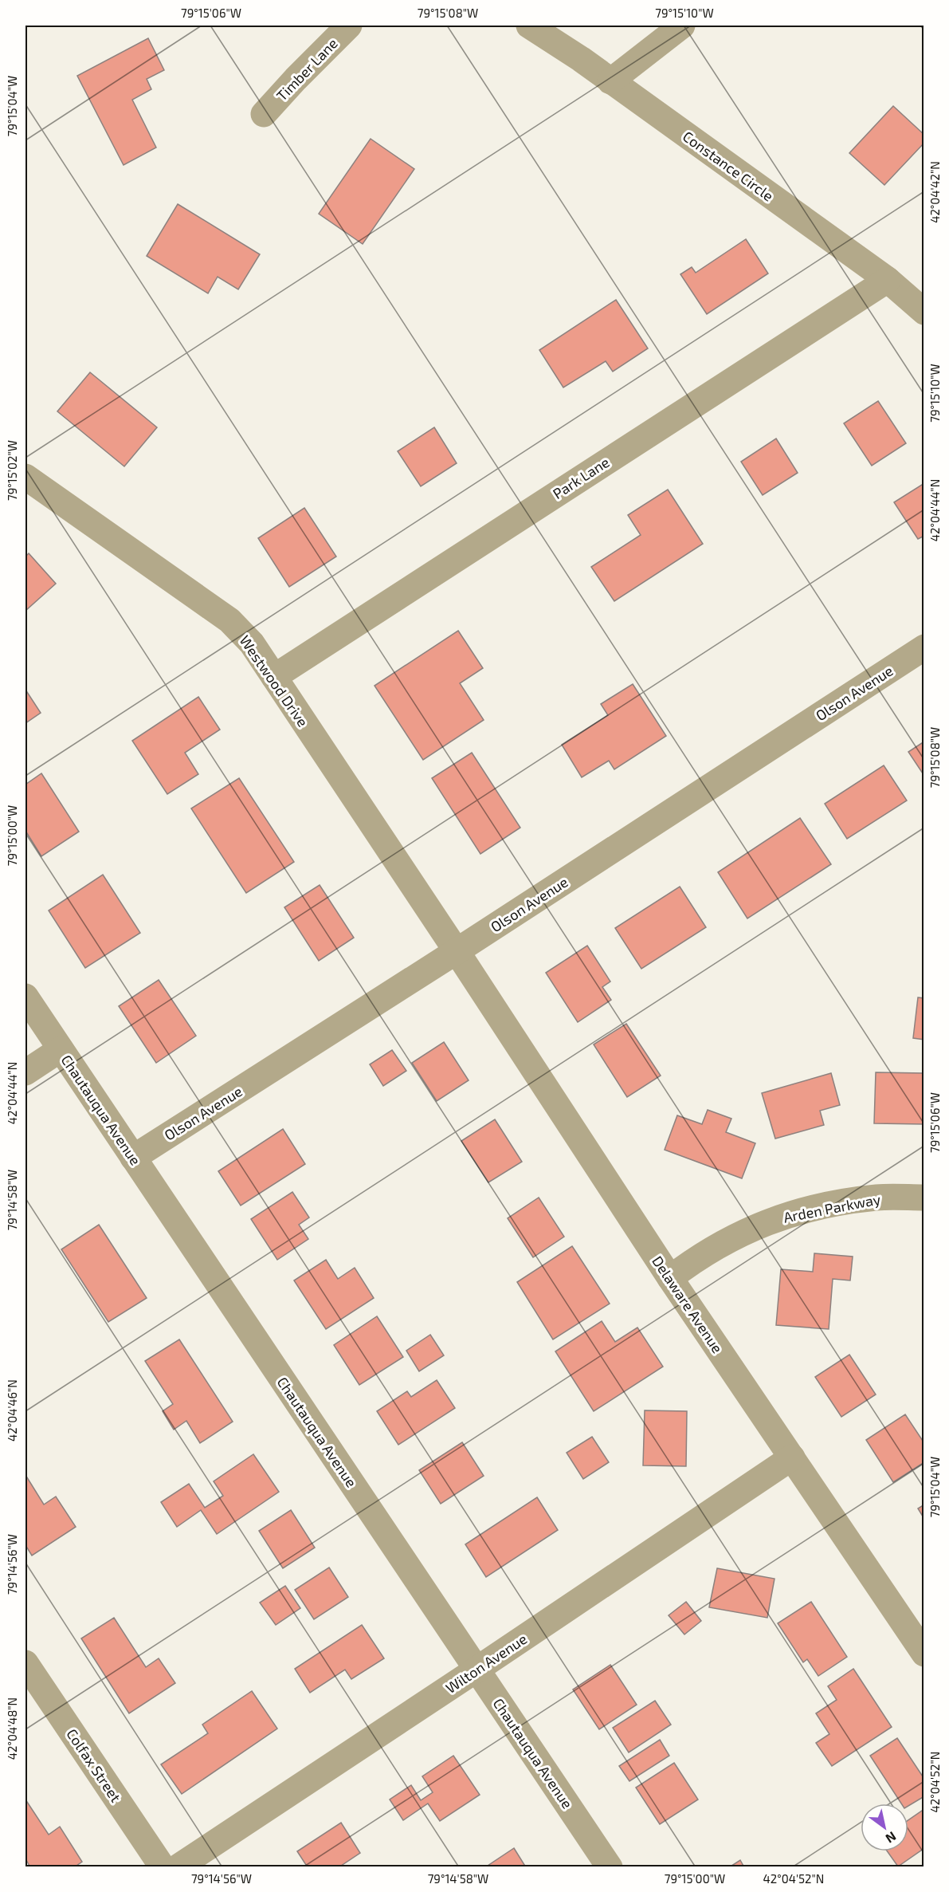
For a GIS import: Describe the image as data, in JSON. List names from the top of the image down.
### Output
{
  "streets": {
    "street": [
      "Timber Lane",
      "Constance Circle",
      "Park Lane",
      "Westwood Drive",
      "Olson Avenue",
      "Chautauqua Avenue",
      "Arden Parkway",
      "Delaware Avenue",
      "Wilton Avenue",
      "Colfax Street"
    ]
  },
  "crossings": [
    ["Constance Circle", "Park Lane"],
    ["Park Lane", "Westwood Drive"],
    ["Westwood Drive", "Olson Avenue"],
    ["Westwood Drive", "Delaware Avenue"],
    ["Olson Avenue", "Chautauqua Avenue"],
    ["Olson Avenue", "Delaware Avenue"],
    ["Chautauqua Avenue", "Wilton Avenue"],
    ["Arden Parkway", "Delaware Avenue"],
    ["Delaware Avenue", "Wilton Avenue"]
  ],
  "north": "bottom right",
  "coordinates": [
    "79°15'06\"W",
    "79°15'08\"W",
    "79°15'10\"W",
    "79°15'04\"W",
    "42°04'42\"N",
    "79°15'02\"W",
    "42°04'44\"N",
    "79°15'00\"W",
    "79°14'58\"W",
    "42°04'46\"N",
    "79°14'56\"W",
    "42°04'48\"N",
    "42°04'52\"N"
  ]
}
